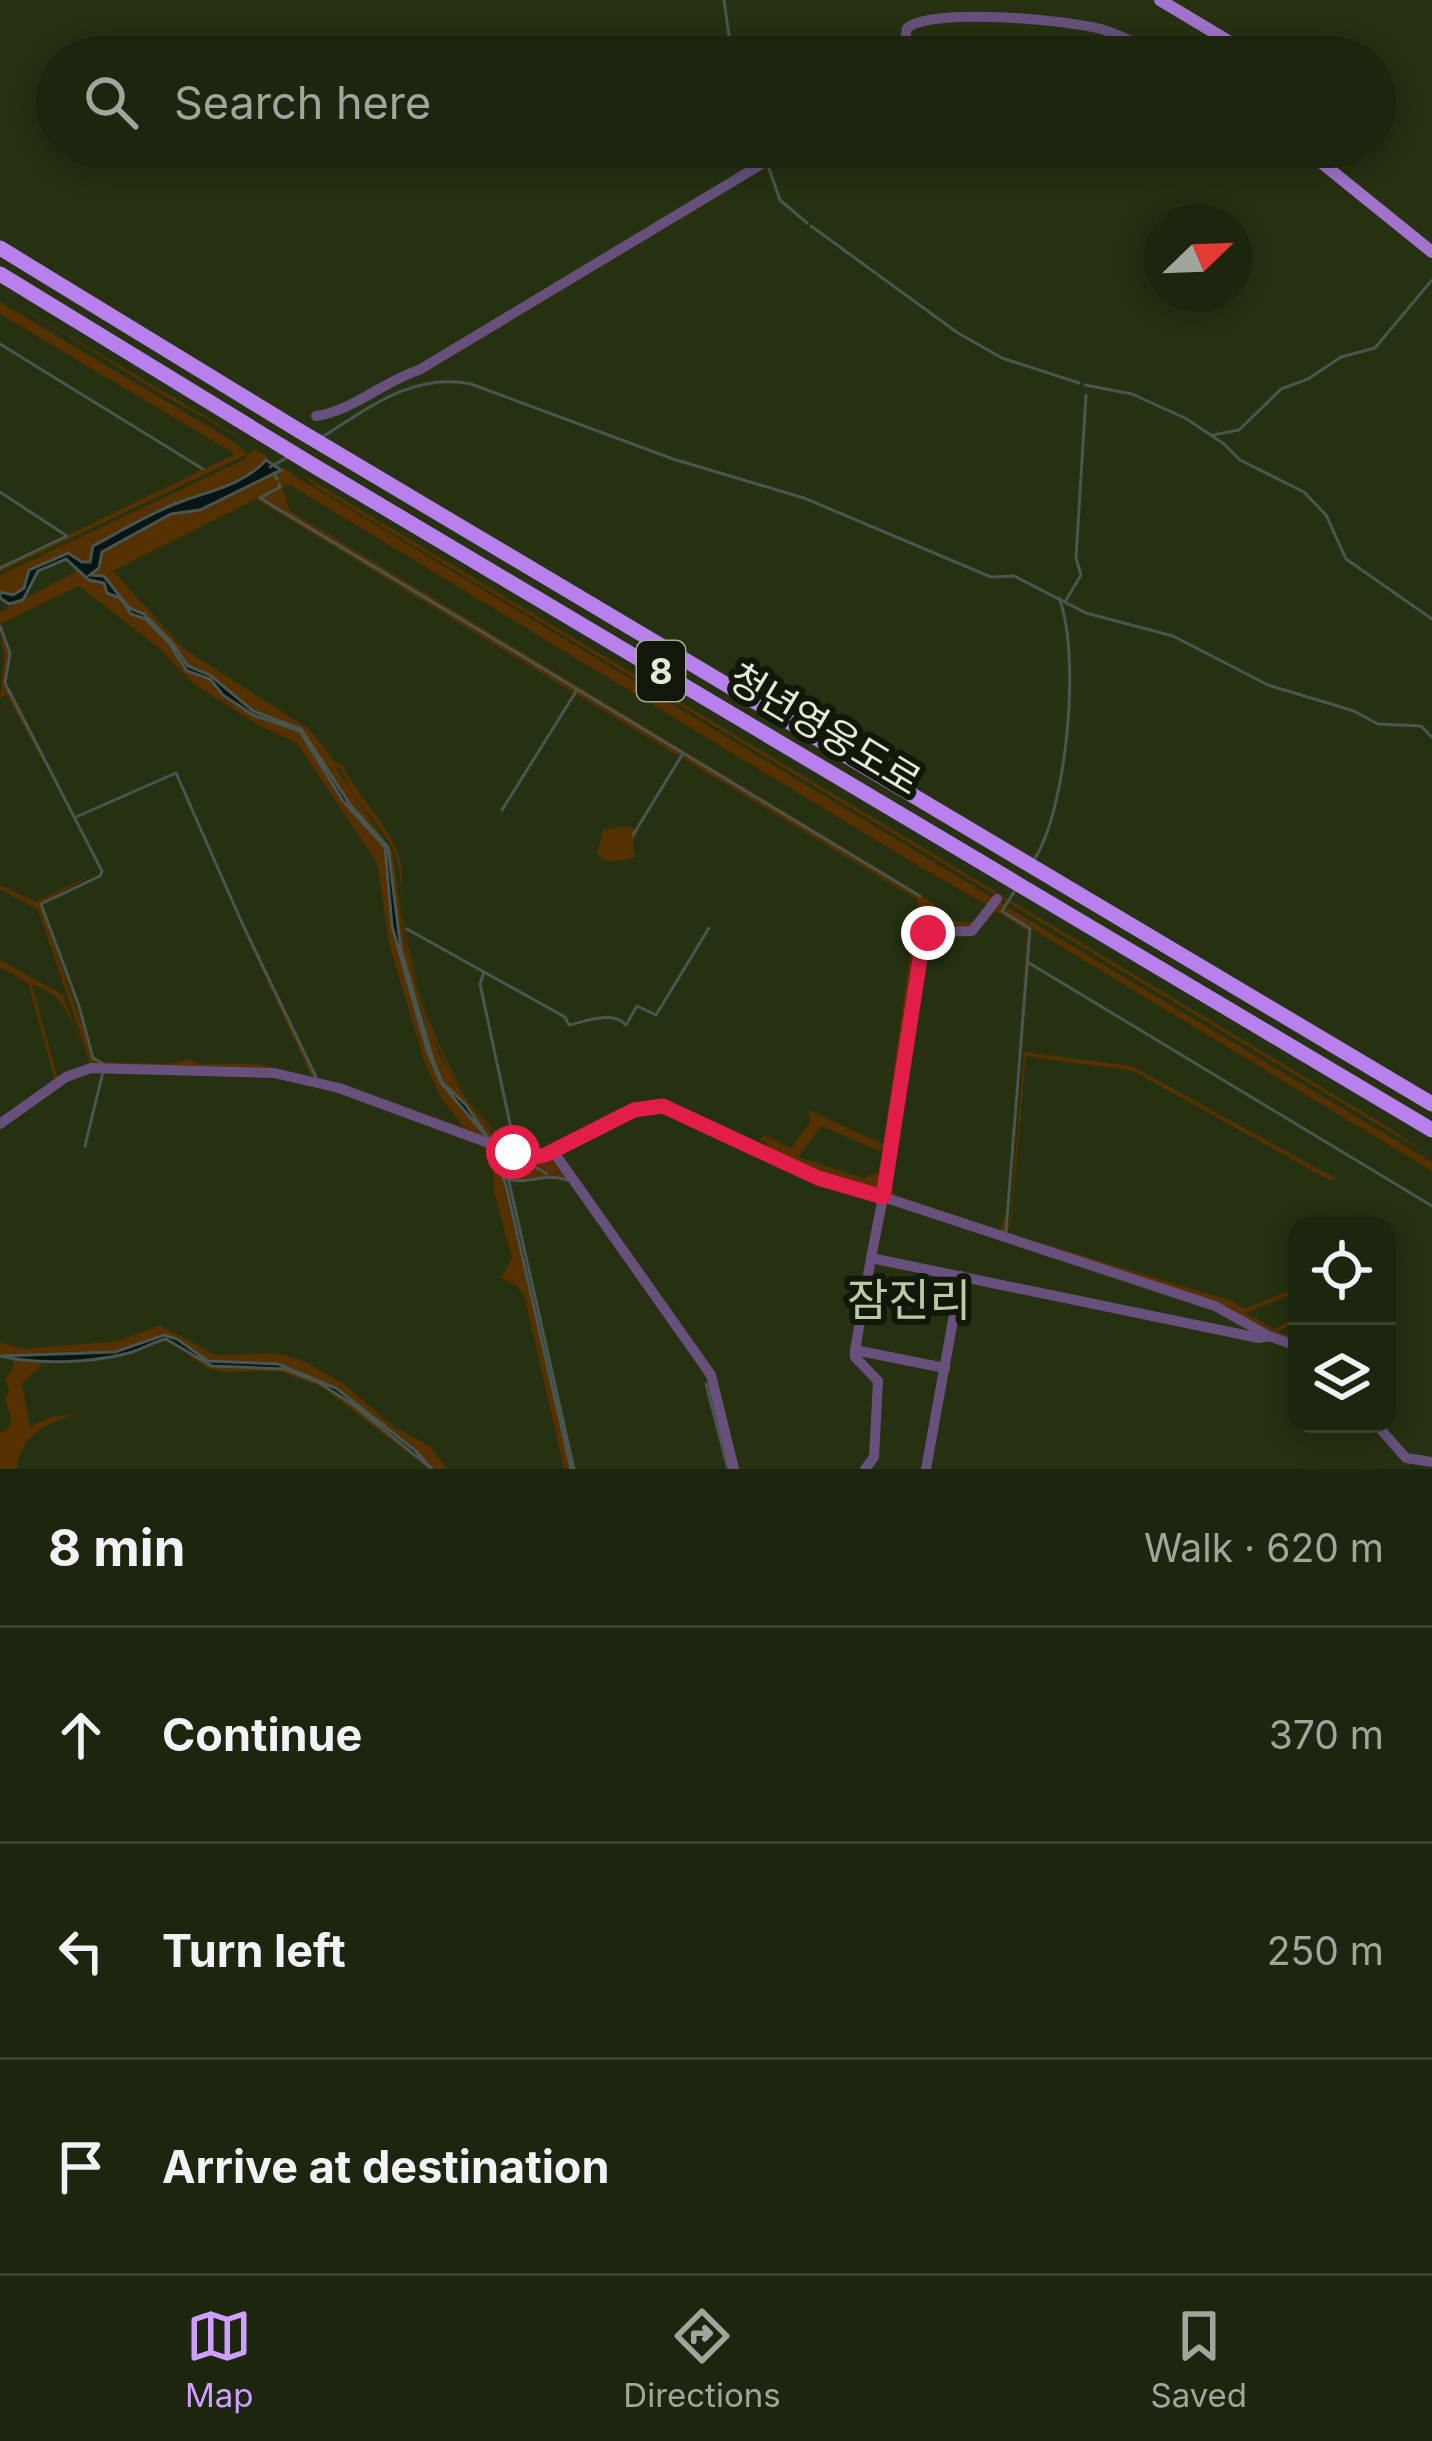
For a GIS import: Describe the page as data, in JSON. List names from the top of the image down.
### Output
{
  "streets": {
    "highway": ["8", "청년영웅도로"]
  },
  "districts": ["잠진리"],
  "north": "top right",
  "page": {
    "search": "Search here",
    "heading": ["8 min", "Walk · 620 m"],
    "list": [
      ["Continue", "370 m"],
      ["Turn left", "250 m"],
      "Arrive at destination"
    ],
    "nav": ["Map", "Directions", "Saved"]
  }
}
